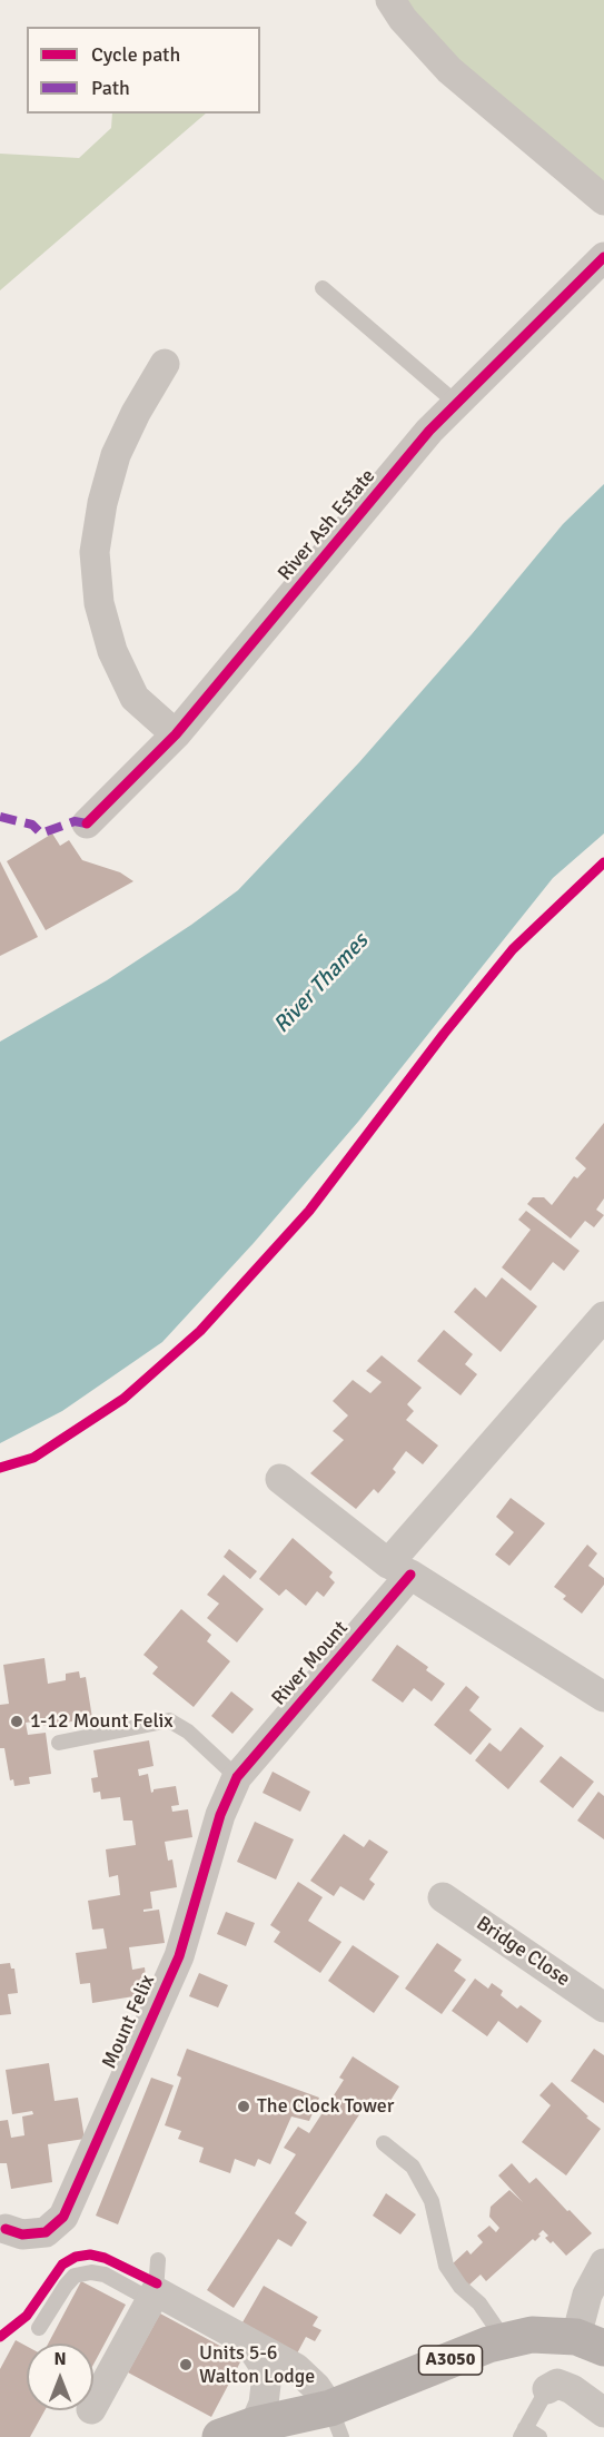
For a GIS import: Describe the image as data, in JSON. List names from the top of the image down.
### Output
{
  "streets": {
    "main road": ["A3050"],
    "street": [
      "River Ash Estate",
      "River Mount",
      "Bridge Close",
      "Mount Felix"
    ]
  },
  "crossings": [
    ["River Mount", "Mount Felix"]
  ],
  "water": ["River Thames"],
  "places": ["1-12 Mount Felix", "The Clock Tower", "Units 5-6 Walton Lodge"],
  "legend": ["Cycle path", "Path"],
  "north": "top"
}
